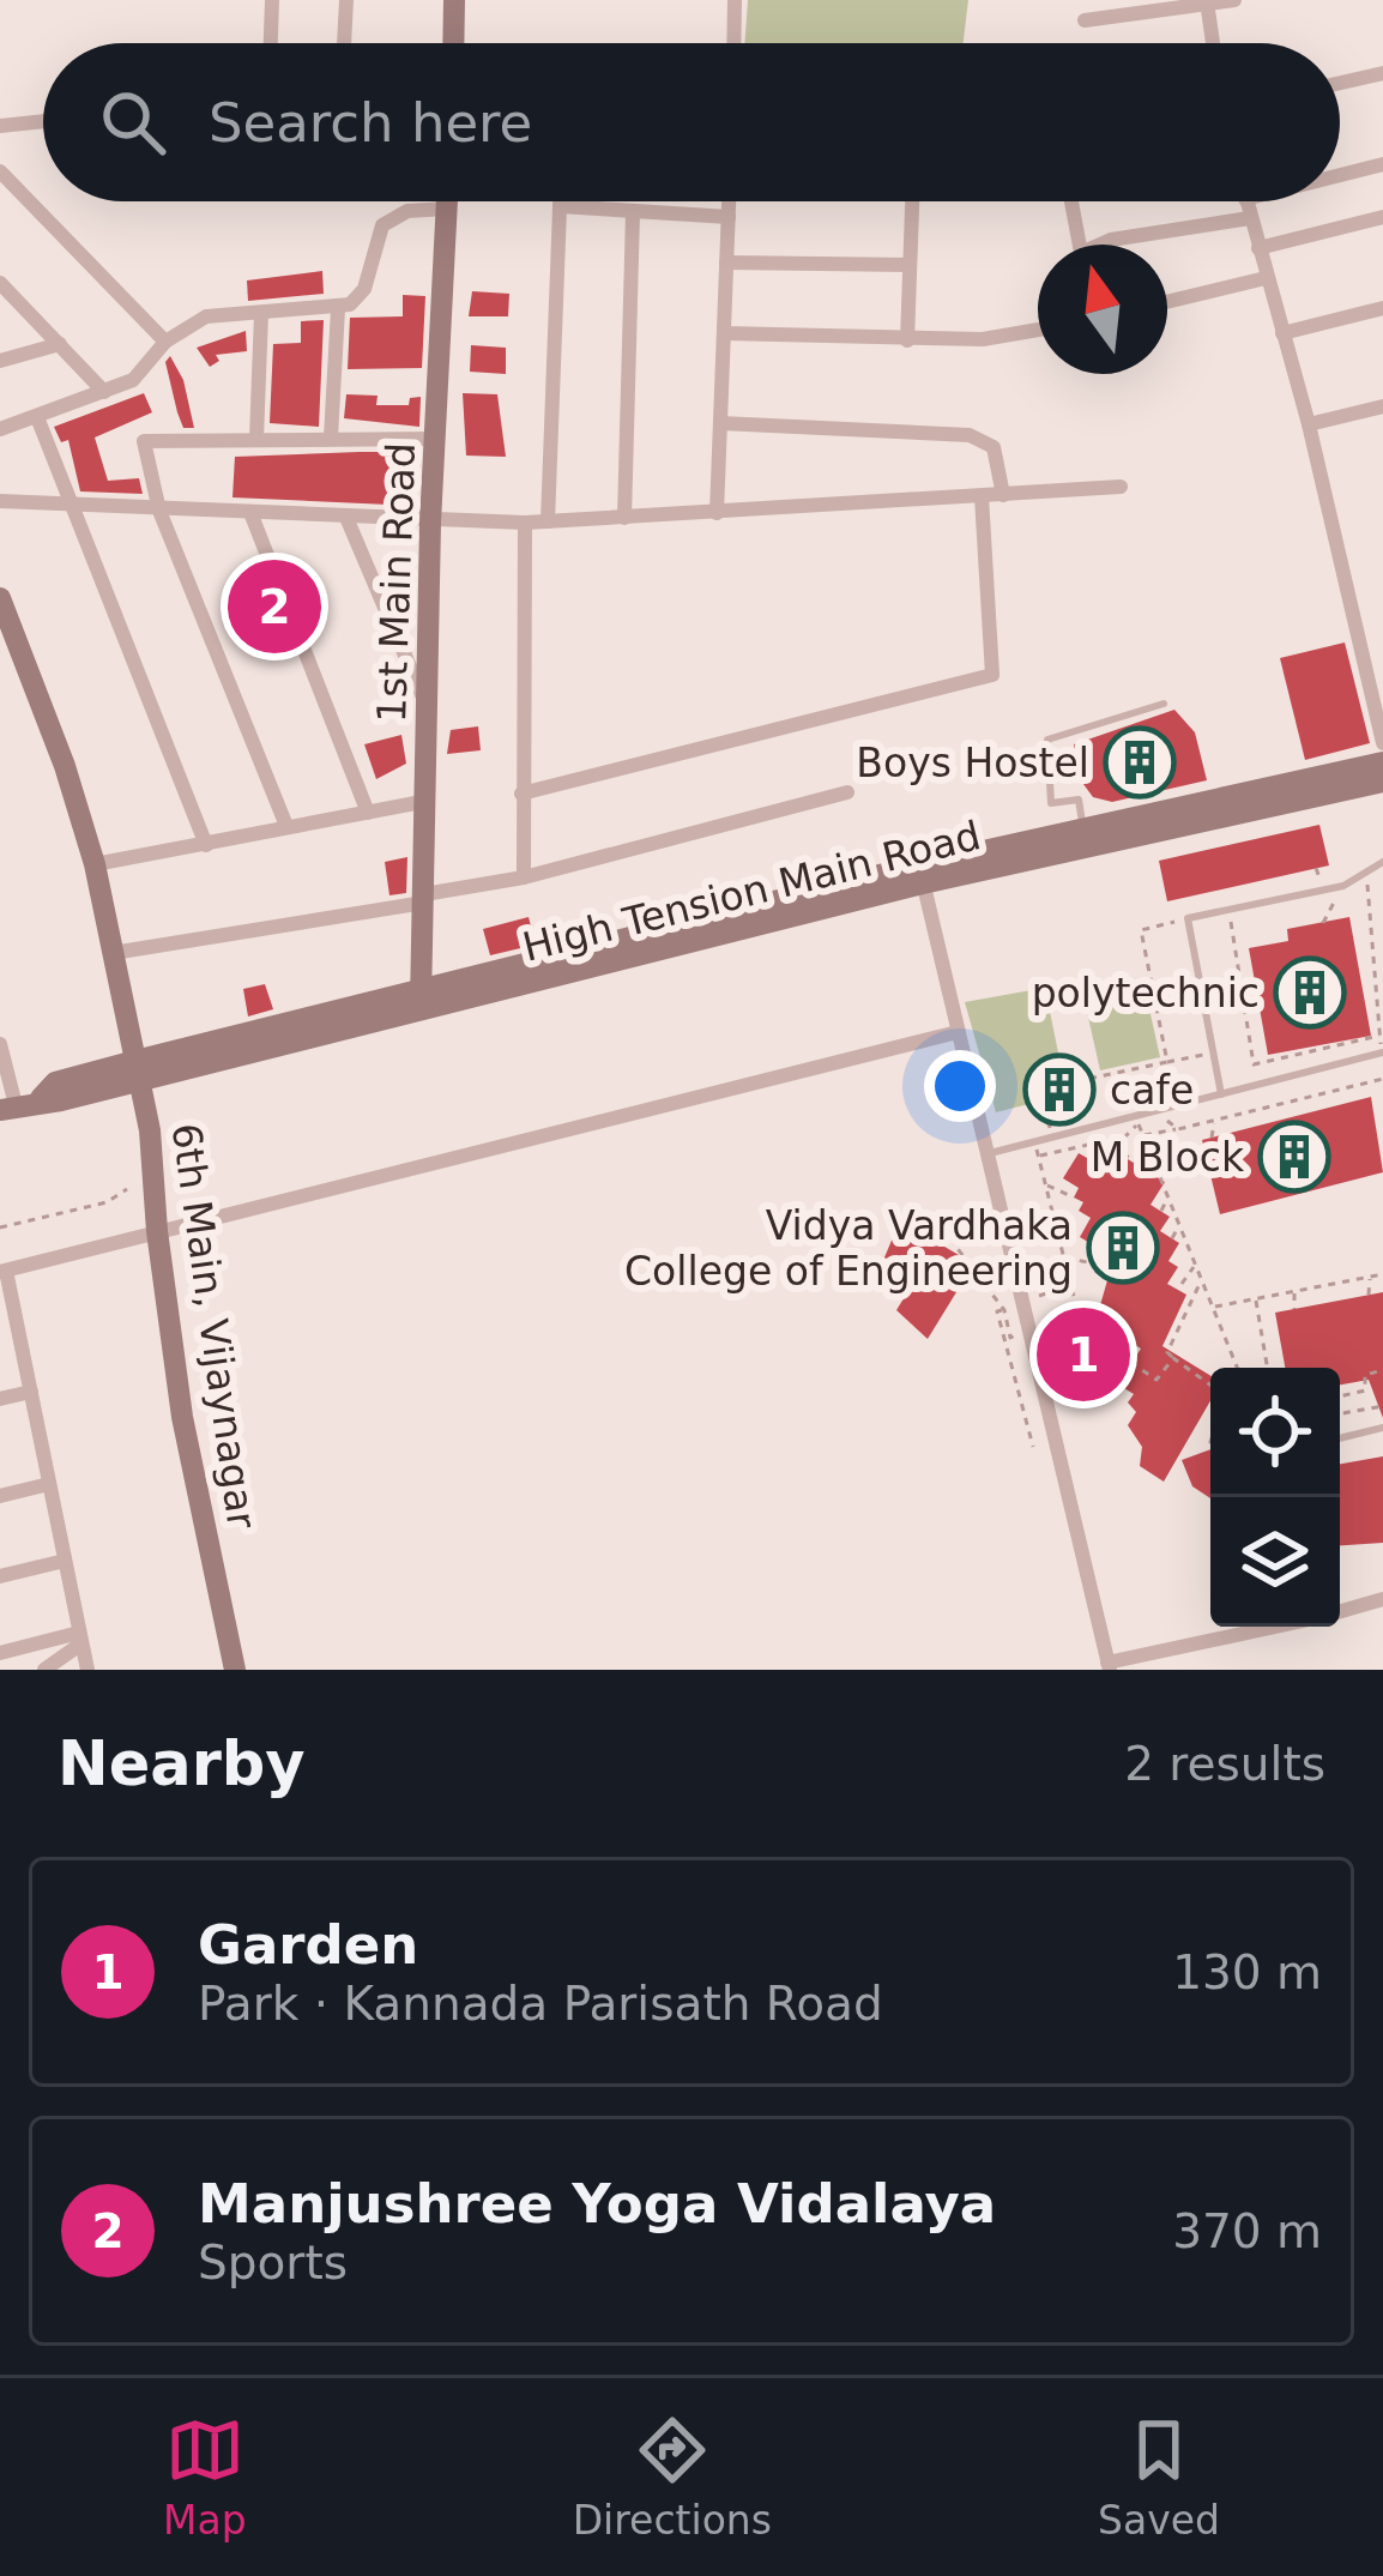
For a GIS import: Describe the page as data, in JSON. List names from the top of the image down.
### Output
{
  "streets": {
    "street": ["1st Main Road", "High Tension Main Road", "6th Main, Vijaynagar"]
  },
  "places": {
    "building": [
      "Boys Hostel",
      "polytechnic",
      "cafe",
      "M Block",
      "Vidya Vardhaka College of Engineering"
    ]
  },
  "north": "top",
  "page": {
    "search": "Search here",
    "pins": ["2", "1"],
    "heading": ["Nearby", "2 results"],
    "list": [
      {
        "mark": "1",
        "name": "Garden",
        "note": "Park · Kannada Parisath Road",
        "value": "130 m"
      },
      {
        "mark": "2",
        "name": "Manjushree Yoga Vidalaya",
        "note": "Sports",
        "value": "370 m"
      }
    ],
    "nav": ["Map", "Directions", "Saved"]
  }
}
